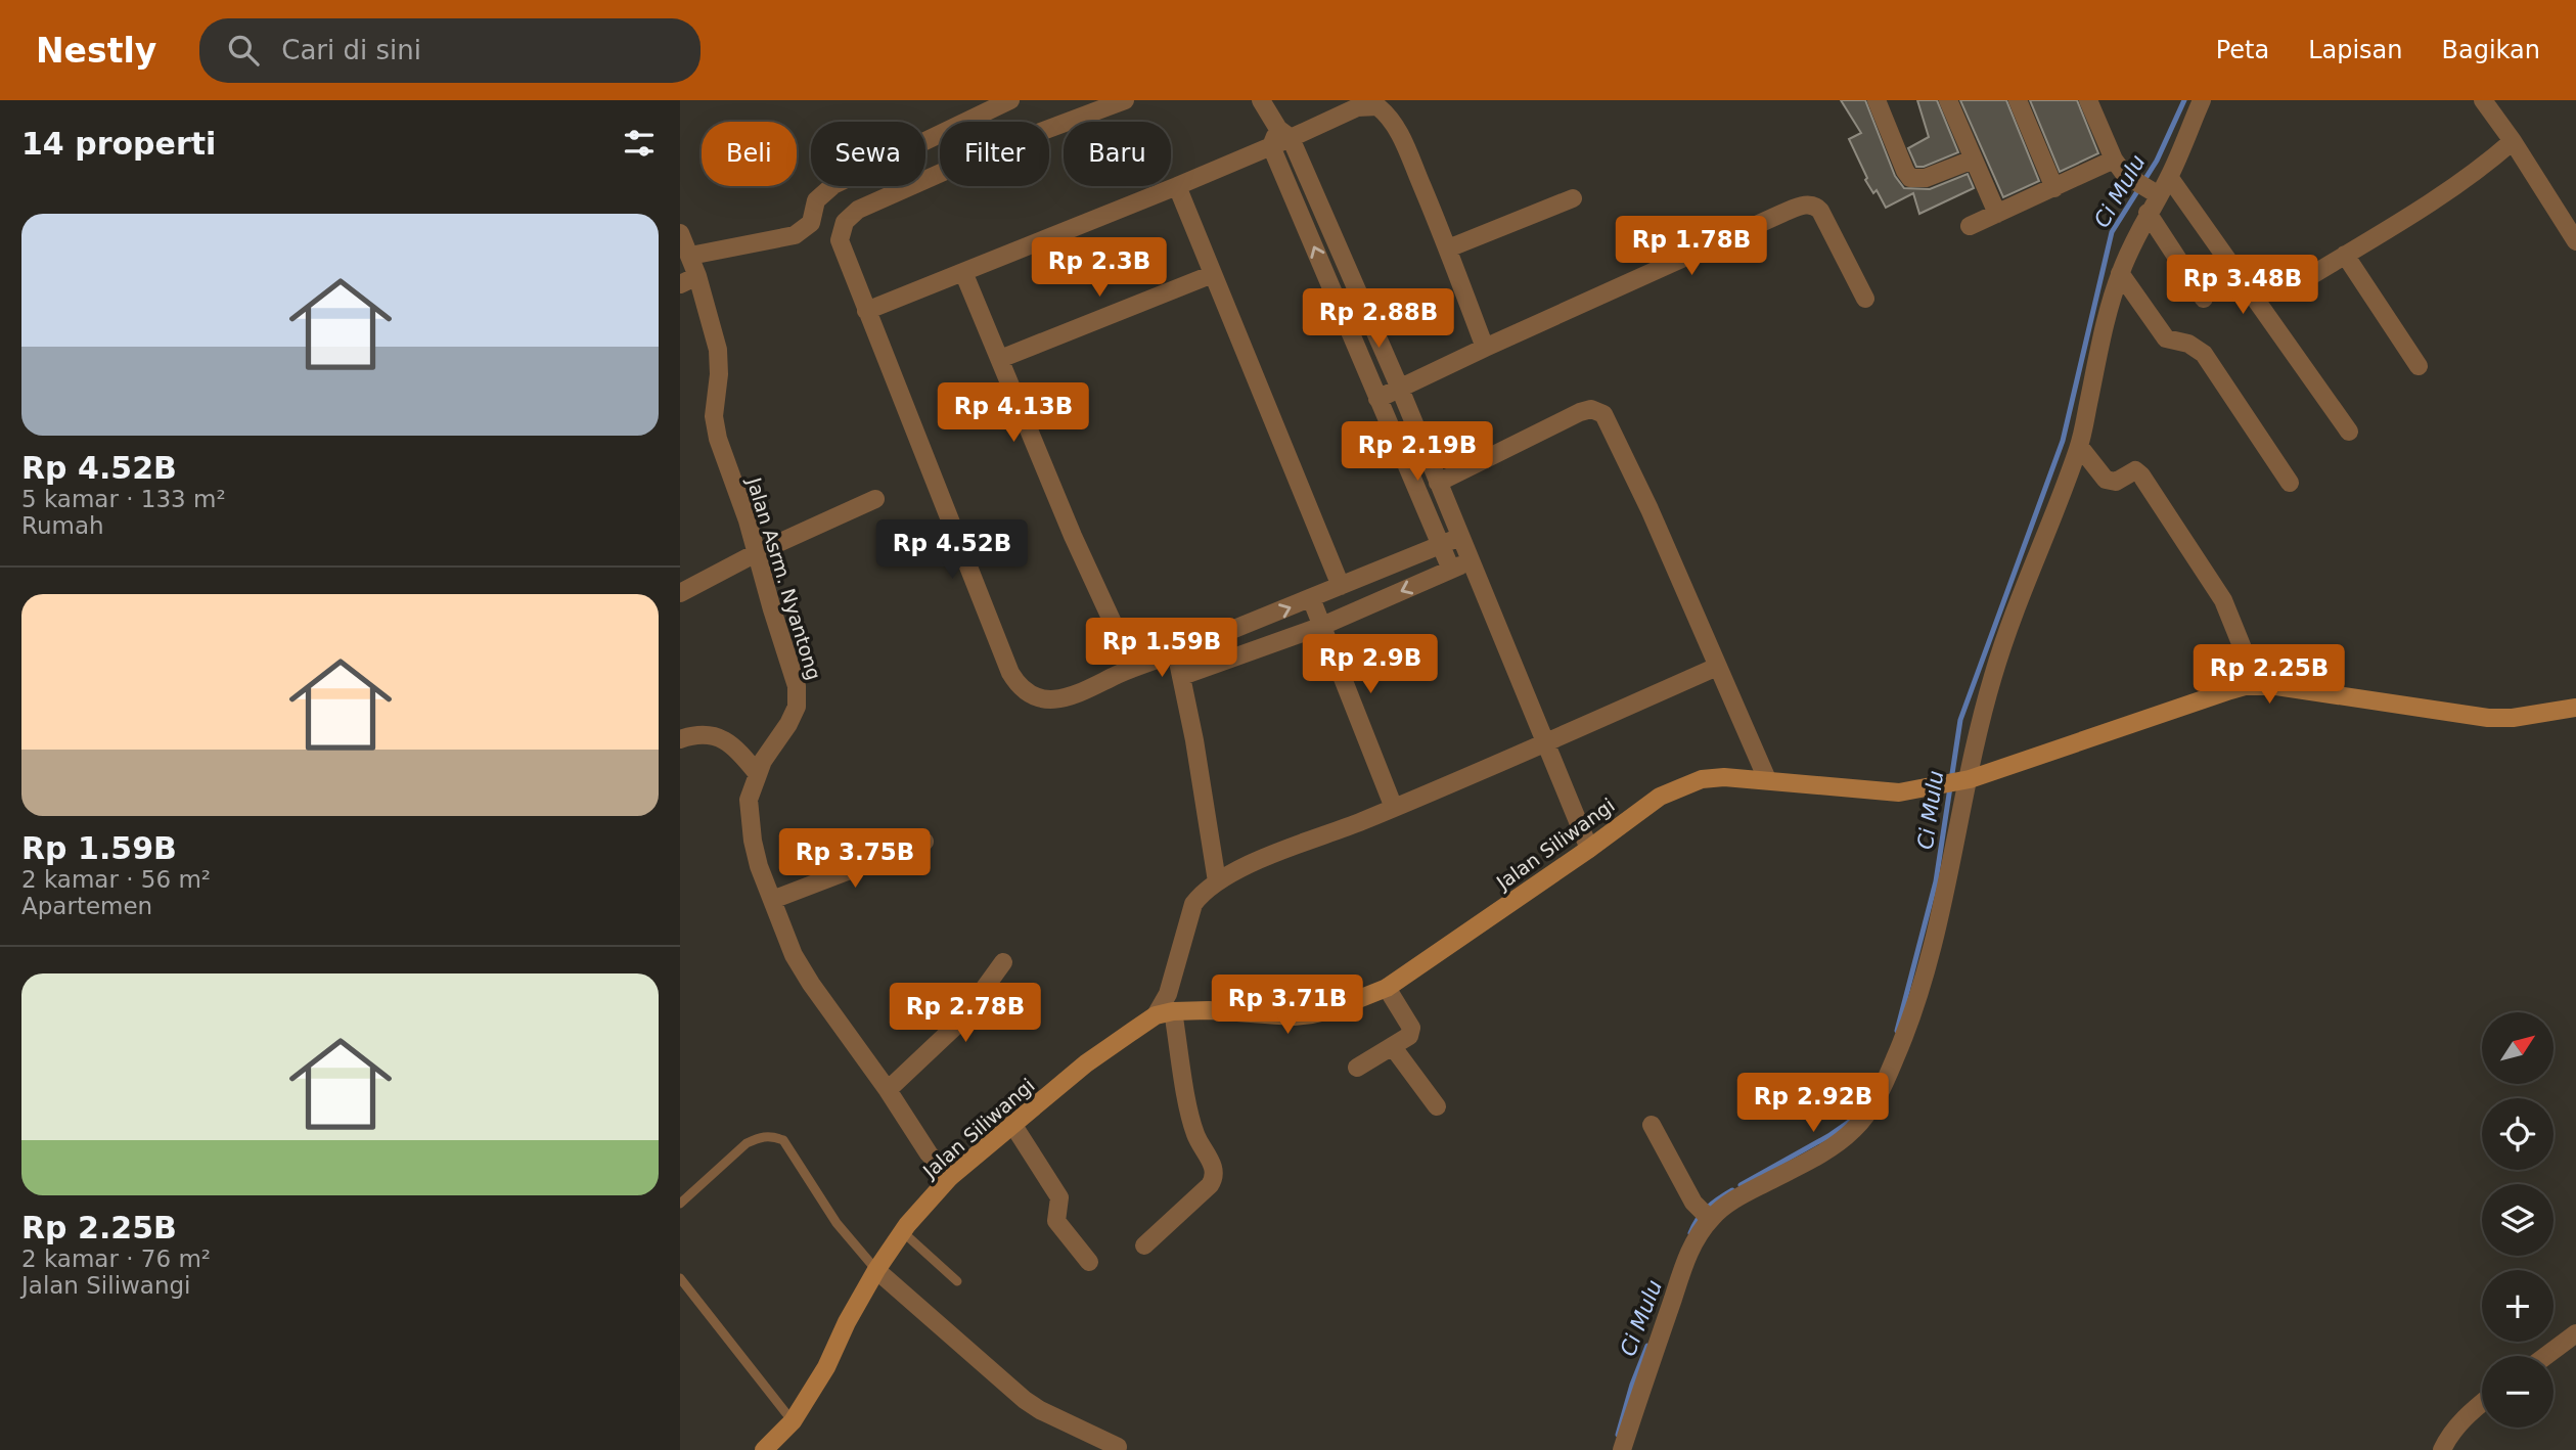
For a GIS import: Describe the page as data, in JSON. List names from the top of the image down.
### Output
{
  "streets": {
    "street": ["Jalan Asrm. Nyantong", "Jalan Siliwangi"]
  },
  "crossings": [
    ["Jalan Asrm. Nyantong", "Jalan Siliwangi"]
  ],
  "water": ["Ci Mulu"],
  "north": "top right",
  "page": {
    "header": "Nestly",
    "search": "Cari di sini",
    "nav": ["Peta", "Lapisan", "Bagikan"],
    "heading": "14 properti",
    "chip": [
      "Beli",
      "Sewa",
      "Filter",
      "Baru"
    ],
    "list": [
      {
        "name": "Rp 4.52B",
        "note": "5 kamar · 133 m² · Rumah"
      },
      {
        "name": "Rp 1.59B",
        "note": "2 kamar · 56 m² · Apartemen"
      },
      {
        "name": "Rp 2.25B",
        "note": "2 kamar · 76 m² · Jalan Siliwangi"
      }
    ],
    "price": [
      "Rp 1.78B",
      "Rp 2.3B",
      "Rp 3.48B",
      "Rp 2.88B",
      "Rp 4.13B",
      "Rp 2.19B",
      "Rp 4.52B",
      "Rp 1.59B",
      "Rp 2.9B",
      "Rp 2.25B",
      "Rp 3.75B",
      "Rp 3.71B",
      "Rp 2.78B",
      "Rp 2.92B"
    ],
    "map_buttons": ["+", "−"]
  }
}
